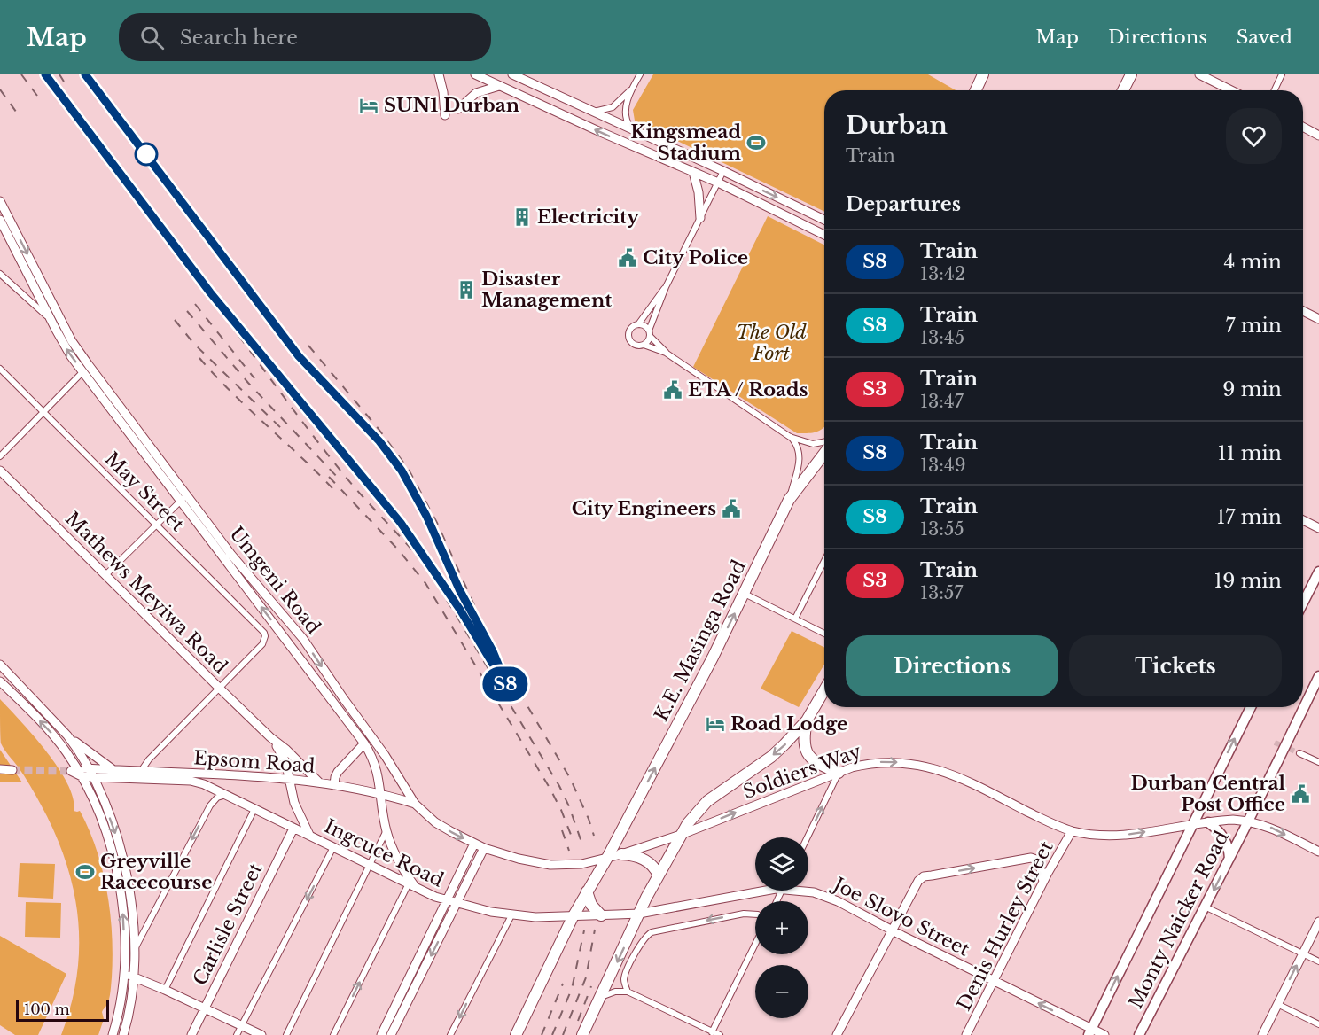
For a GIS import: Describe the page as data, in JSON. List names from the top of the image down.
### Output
{
  "streets": {
    "highway": ["K.E. Masinga Road"],
    "main road": [
      "Umgeni Road",
      "Mathews Meyiwa Road",
      "Epsom Road",
      "Soldiers Way",
      "Ingcuce Road",
      "Joe Slovo Street",
      "Monty Naicker Road",
      "Carlisle Street",
      "Denis Hurley Street"
    ],
    "street": ["May Street"]
  },
  "crossings": [
    ["May Street", "Mathews Meyiwa Road"],
    ["Umgeni Road", "K.E. Masinga Road"],
    ["Umgeni Road", "Epsom Road"],
    ["Umgeni Road", "Soldiers Way"],
    ["Umgeni Road", "Ingcuce Road"],
    ["Umgeni Road", "Joe Slovo Street"],
    ["Mathews Meyiwa Road", "Epsom Road"],
    ["Mathews Meyiwa Road", "Ingcuce Road"],
    ["K.E. Masinga Road", "Soldiers Way"],
    ["K.E. Masinga Road", "Ingcuce Road"],
    ["K.E. Masinga Road", "Joe Slovo Street"],
    ["Epsom Road", "Ingcuce Road"],
    ["Soldiers Way", "Ingcuce Road"],
    ["Soldiers Way", "Joe Slovo Street"],
    ["Soldiers Way", "Monty Naicker Road"],
    ["Soldiers Way", "Denis Hurley Street"],
    ["Ingcuce Road", "Joe Slovo Street"],
    ["Ingcuce Road", "Carlisle Street"],
    ["Joe Slovo Street", "Denis Hurley Street"]
  ],
  "one_way": ["Soldiers Way"],
  "parks": ["The Old Fort"],
  "places": {
    "hotel": ["SUN1 Durban", "Road Lodge"],
    "sports": ["Kingsmead Stadium", "Greyville Racecourse"],
    "building": ["Electricity", "Disaster Management"],
    "public building": [
      "City Police",
      "ETA / Roads",
      "City Engineers",
      "Durban Central Post Office"
    ]
  },
  "scale_bar": "100 m",
  "page": {
    "header": "Map",
    "search": "Search here",
    "nav": ["Map", "Directions", "Saved"],
    "on_map": "S8",
    "heading": [
      ["Durban", "Train"],
      "Departures"
    ],
    "list": [
      {
        "mark": "S8",
        "name": "Train",
        "note": "13:42",
        "value": "4 min"
      },
      {
        "mark": "S8",
        "name": "Train",
        "note": "13:45",
        "value": "7 min"
      },
      {
        "mark": "S3",
        "name": "Train",
        "note": "13:47",
        "value": "9 min"
      },
      {
        "mark": "S8",
        "name": "Train",
        "note": "13:49",
        "value": "11 min"
      },
      {
        "mark": "S8",
        "name": "Train",
        "note": "13:55",
        "value": "17 min"
      },
      {
        "mark": "S3",
        "name": "Train",
        "note": "13:57",
        "value": "19 min"
      }
    ],
    "buttons": ["Directions", "Tickets"],
    "map_buttons": ["+", "−"],
    "scale": "100 m"
  }
}
